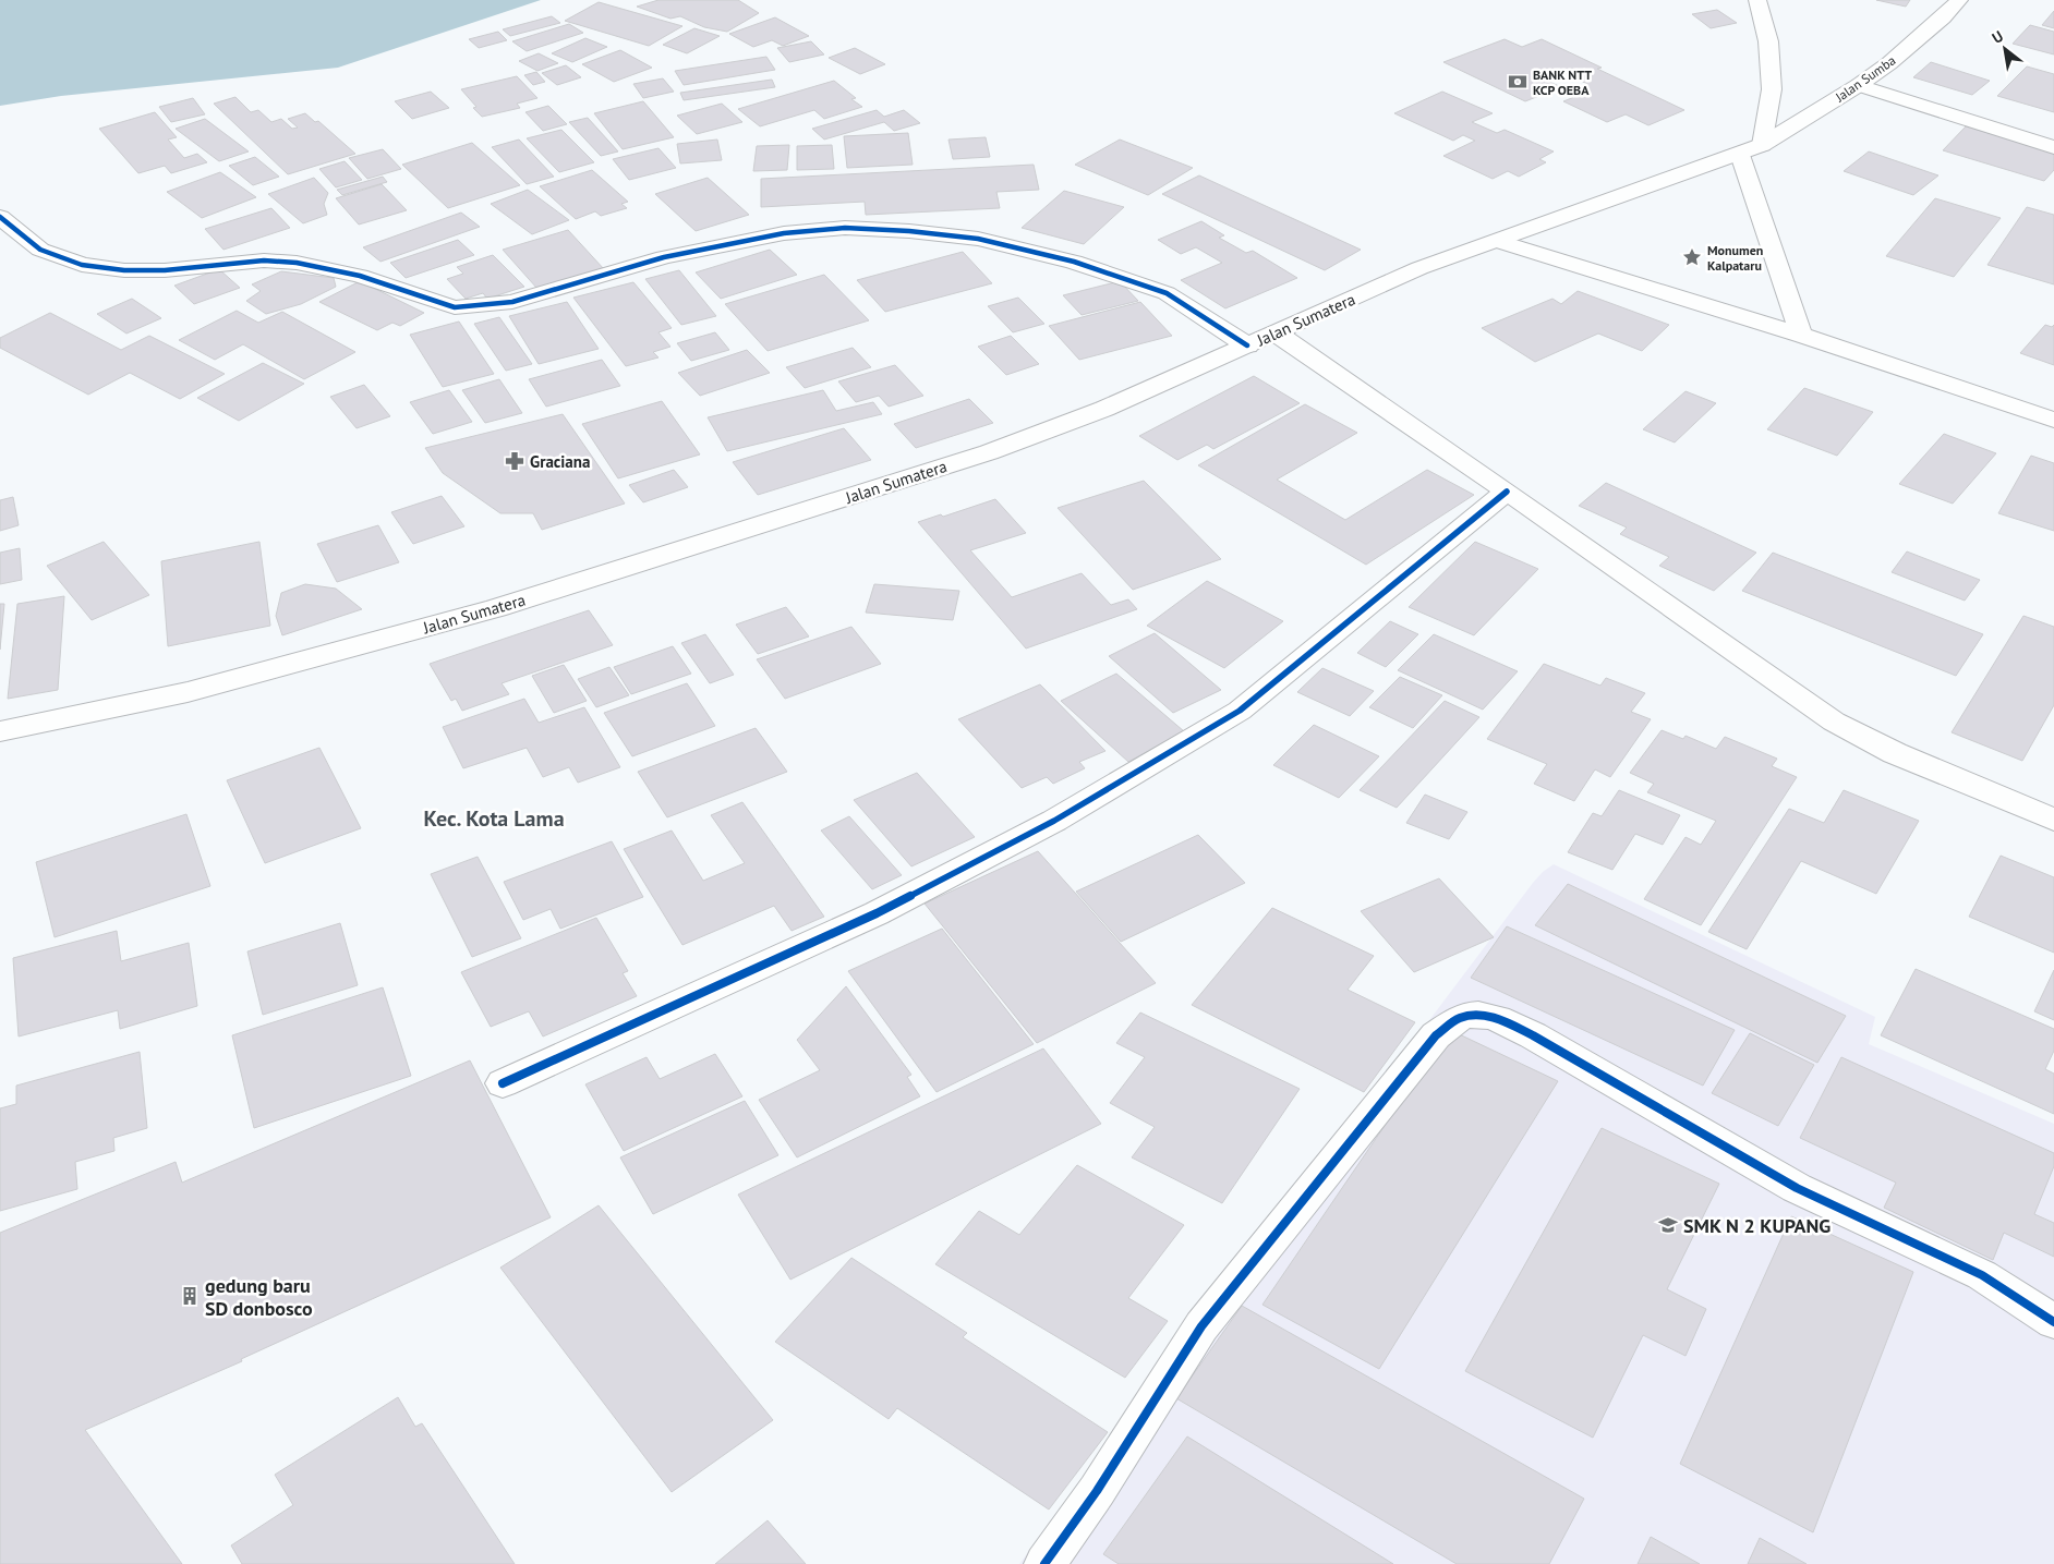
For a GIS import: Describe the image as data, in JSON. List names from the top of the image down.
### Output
{
  "streets": {
    "street": ["Jalan Sumba", "Jalan Sumatera"]
  },
  "crossings": [
    ["Jalan Sumba", "Jalan Sumatera"]
  ],
  "districts": ["Kec. Kota Lama"],
  "places": {
    "bank": ["BANK NTT KCP OEBA"],
    "place": ["Monumen Kalpataru"],
    "pharmacy": ["Graciana"],
    "school or university": ["SMK N 2 KUPANG"],
    "building": ["gedung baru SD donbosco"]
  },
  "north": "top left"
}
